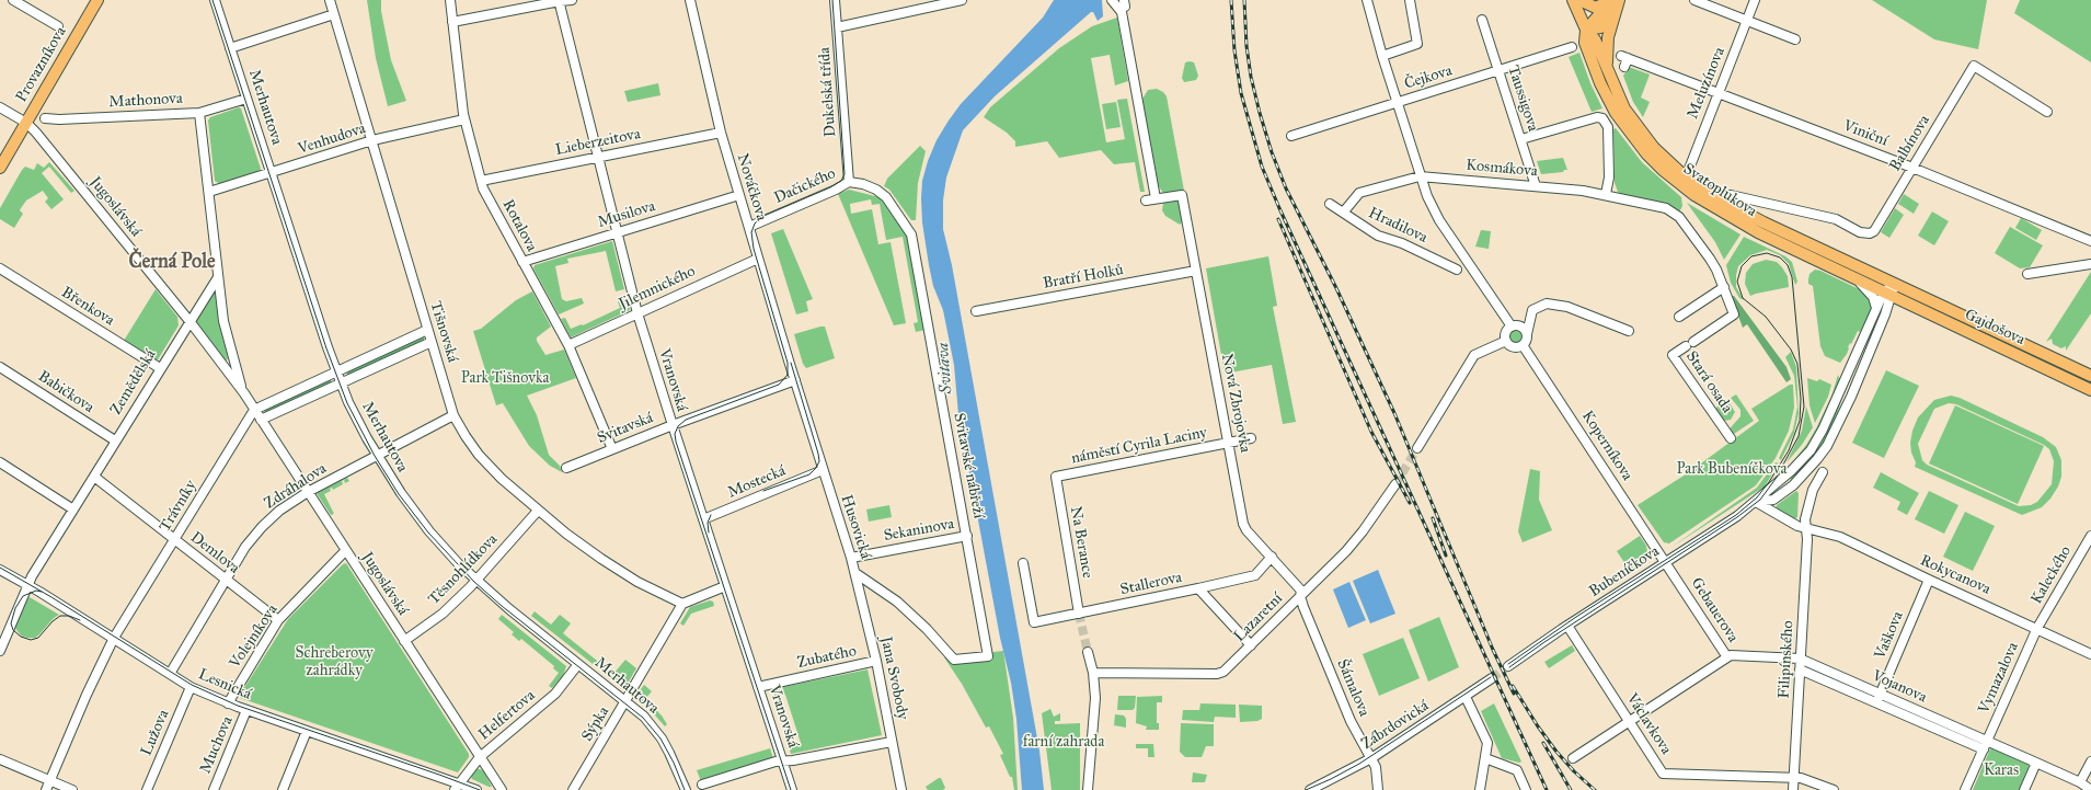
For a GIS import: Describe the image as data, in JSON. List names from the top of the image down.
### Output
{
  "streets": {
    "main road": ["Provazníkova", "Svatoplukova", "Gajdošova"],
    "street": [
      "Čejkova",
      "Meluzínova",
      "Dukelská třída",
      "Taussigova",
      "Mathonova",
      "Merhautova",
      "Viniční",
      "Venhudova",
      "Lieberzeitova",
      "Balbínova",
      "Kosmákova",
      "Dačického",
      "Nováčkova",
      "Jugoslávská",
      "Musilova",
      "Rotalova",
      "Hradilova",
      "Bratří Holků",
      "Jilemnického",
      "Břenkova",
      "Tišnovská",
      "Vranovská",
      "Zemědělská",
      "Stará osada",
      "Babičkova",
      "Nová Zbrojovka",
      "Svitavská",
      "náměstí Cyrila Laciny",
      "Koperníkova",
      "Svitavské nábřeží",
      "Mostecká",
      "Zdráhalova",
      "Trávníky",
      "Husovická",
      "Sekaninova",
      "Na Berance",
      "Demlova",
      "Těsnohlídkova",
      "Bubeníčkova",
      "Rokycanova",
      "Kaleckého",
      "Stallerova",
      "Gebauerova",
      "Lazaretní",
      "Vaškova",
      "Volejníkova",
      "Zubatého",
      "Filipínského",
      "Jana Svobody",
      "Vymazalova",
      "Lesnická",
      "Vojanova",
      "Šámalova",
      "Helfertova",
      "Sýpka",
      "Václavkova",
      "Zábrdovická",
      "Lužova",
      "Muchova"
    ]
  },
  "crossings": [
    ["Provazníkova", "Jugoslávská"],
    ["Čejkova", "Taussigova"],
    ["Meluzínova", "Viniční"],
    ["Meluzínova", "Svatoplukova"],
    ["Dukelská třída", "Dačického"],
    ["Dukelská třída", "Svitavské nábřeží"],
    ["Taussigova", "Kosmákova"],
    ["Mathonova", "Merhautova"],
    ["Merhautova", "Venhudova"],
    ["Merhautova", "Zdráhalova"],
    ["Merhautova", "Těsnohlídkova"],
    ["Merhautova", "Helfertova"],
    ["Merhautova", "Sýpka"],
    ["Viniční", "Balbínova"],
    ["Venhudova", "Rotalova"],
    ["Venhudova", "Tišnovská"],
    ["Lieberzeitova", "Nováčkova"],
    ["Lieberzeitova", "Rotalova"],
    ["Lieberzeitova", "Vranovská"],
    ["Balbínova", "Svatoplukova"],
    ["Kosmákova", "Hradilova"],
    ["Kosmákova", "Stará osada"],
    ["Dačického", "Nováčkova"],
    ["Dačického", "Svitavské nábřeží"],
    ["Nováčkova", "Musilova"],
    ["Nováčkova", "Jilemnického"],
    ["Nováčkova", "Svitavská"],
    ["Nováčkova", "Husovická"],
    ["Svatoplukova", "Gajdošova"],
    ["Svatoplukova", "Bubeníčkova"],
    ["Jugoslávská", "Zemědělská"],
    ["Jugoslávská", "Zdráhalova"],
    ["Jugoslávská", "Trávníky"],
    ["Jugoslávská", "Těsnohlídkova"],
    ["Jugoslávská", "Volejníkova"],
    ["Jugoslávská", "Helfertova"],
    ["Musilova", "Rotalova"],
    ["Musilova", "Vranovská"],
    ["Rotalova", "Jilemnického"],
    ["Rotalova", "Svitavská"],
    ["Bratří Holků", "Nová Zbrojovka"],
    ["Jilemnického", "Vranovská"],
    ["Břenkova", "Zemědělská"],
    ["Gajdošova", "Bubeníčkova"],
    ["Tišnovská", "Zdráhalova"],
    ["Tišnovská", "Těsnohlídkova"],
    ["Tišnovská", "Sýpka"],
    ["Vranovská", "Svitavská"],
    ["Vranovská", "Mostecká"],
    ["Vranovská", "Zubatého"],
    ["Zemědělská", "Babičkova"],
    ["Zemědělská", "Demlova"],
    ["Zemědělská", "Lesnická"],
    ["Nová Zbrojovka", "náměstí Cyrila Laciny"],
    ["Nová Zbrojovka", "Lazaretní"],
    ["Nová Zbrojovka", "Šámalova"],
    ["Svitavská", "Husovická"],
    ["náměstí Cyrila Laciny", "Na Berance"],
    ["Koperníkova", "Bubeníčkova"],
    ["Koperníkova", "Gebauerova"],
    ["Svitavské nábřeží", "Husovická"],
    ["Svitavské nábřeží", "Sekaninova"],
    ["Mostecká", "Husovická"],
    ["Zdráhalova", "Demlova"],
    ["Zdráhalova", "Lesnická"],
    ["Trávníky", "Demlova"],
    ["Trávníky", "Lesnická"],
    ["Husovická", "Sekaninova"],
    ["Husovická", "Jana Svobody"],
    ["Na Berance", "Stallerova"],
    ["Demlova", "Volejníkova"],
    ["Bubeníčkova", "Gebauerova"],
    ["Bubeníčkova", "Václavkova"],
    ["Rokycanova", "Kaleckého"],
    ["Rokycanova", "Vaškova"],
    ["Rokycanova", "Filipínského"],
    ["Rokycanova", "Vymazalova"],
    ["Kaleckého", "Vymazalova"],
    ["Stallerova", "Lazaretní"],
    ["Gebauerova", "Filipínského"],
    ["Gebauerova", "Vojanova"],
    ["Lazaretní", "Šámalova"],
    ["Vaškova", "Vojanova"],
    ["Volejníkova", "Lesnická"],
    ["Zubatého", "Jana Svobody"],
    ["Filipínského", "Vojanova"],
    ["Filipínského", "Václavkova"],
    ["Vymazalova", "Vojanova"],
    ["Lesnická", "Helfertova"],
    ["Lesnická", "Lužova"],
    ["Lesnická", "Muchova"],
    ["Šámalova", "Zábrdovická"]
  ],
  "districts": ["Černá Pole"],
  "water": ["Svitava"],
  "parks": [
    "Park Tišnovka",
    "Park Bubeníčkova",
    "Schreberovy zahrádky",
    "farní zahrada",
    "Karas"
  ]
}
